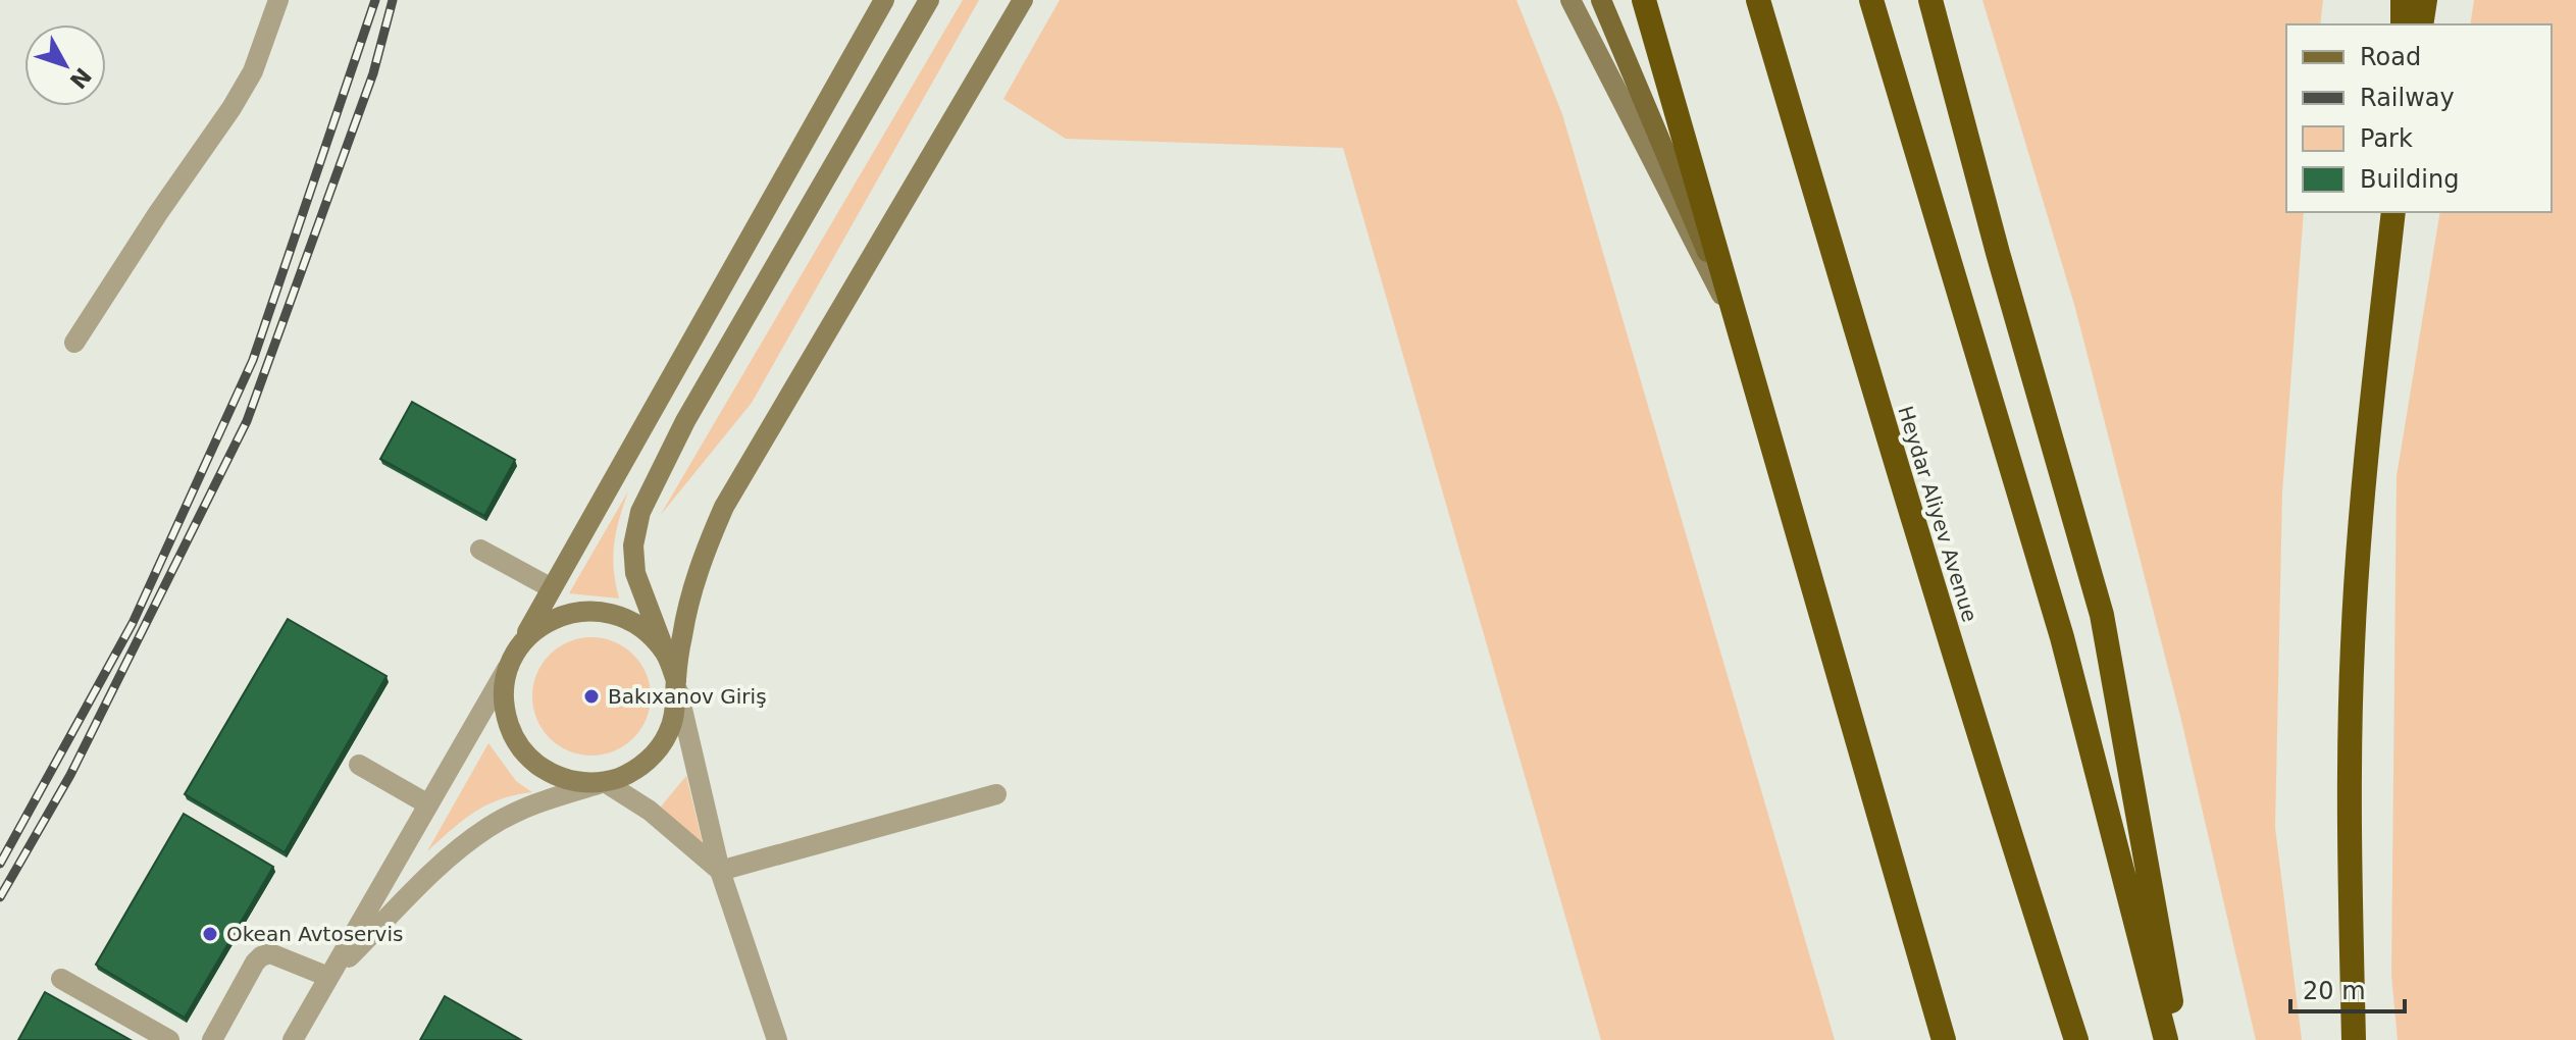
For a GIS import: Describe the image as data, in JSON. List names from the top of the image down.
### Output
{
  "streets": {
    "highway": ["Heydar Aliyev Avenue"]
  },
  "places": ["Bakıxanov Giriş", "Okean Avtoservis"],
  "legend": [
    "Road",
    "Railway",
    "Park",
    "Building"
  ],
  "scale_bar": "20 m",
  "north": "bottom right"
}
